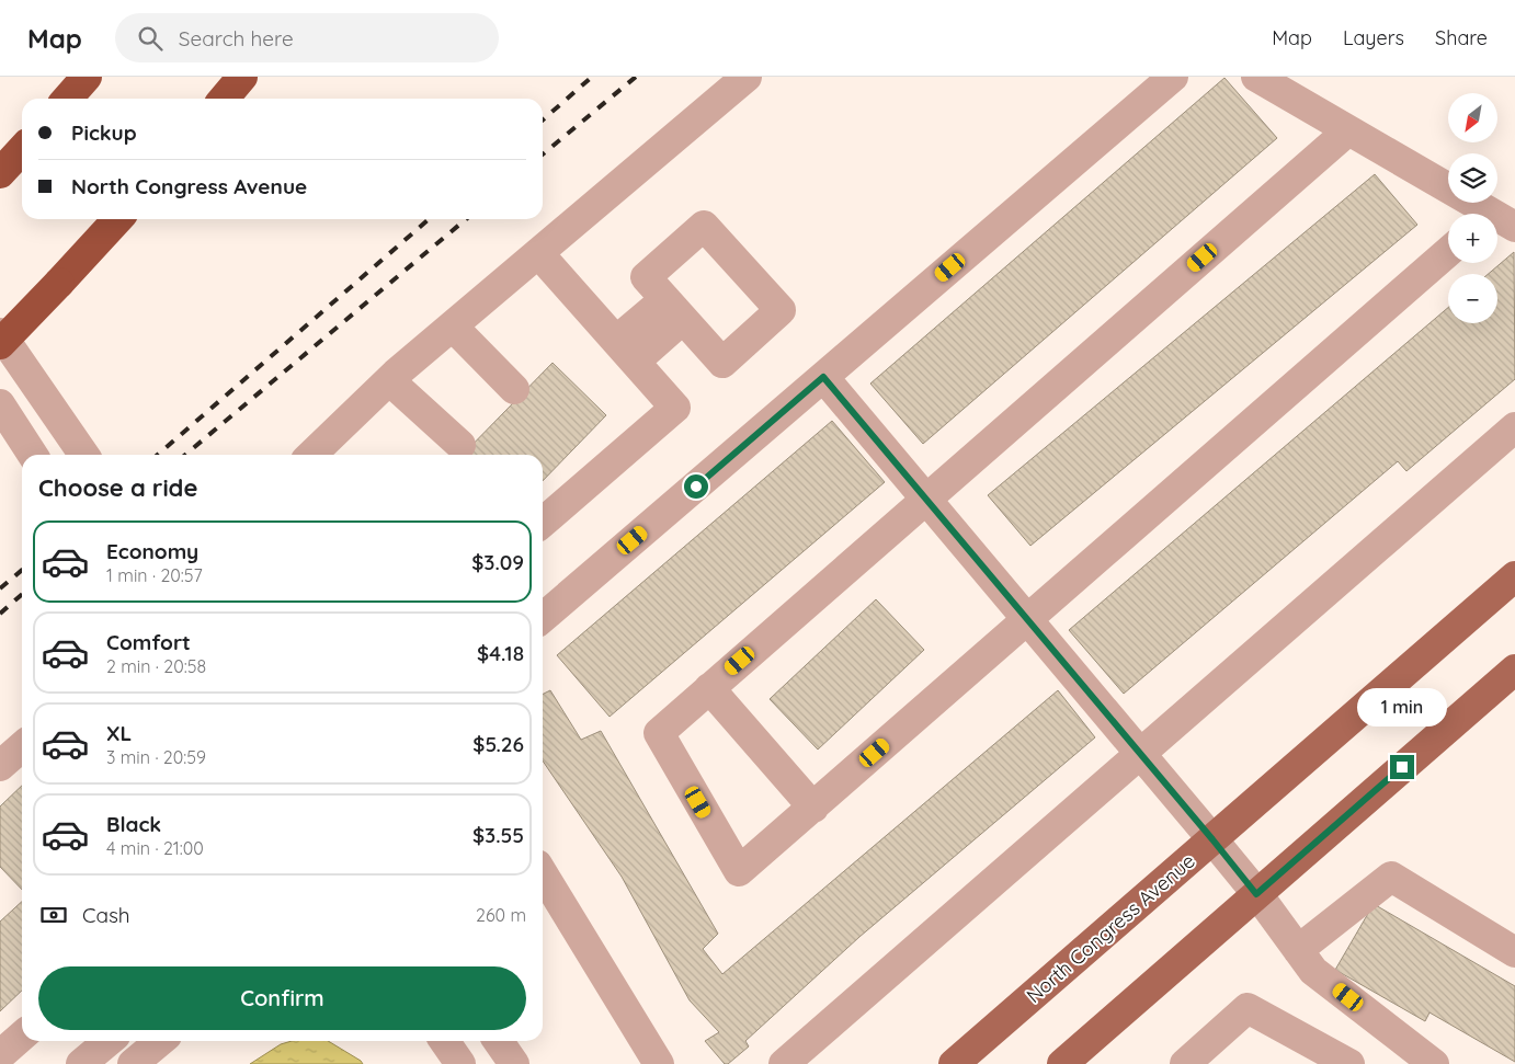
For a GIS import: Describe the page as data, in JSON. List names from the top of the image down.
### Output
{
  "streets": {
    "main road": ["North Congress Avenue"]
  },
  "north": "bottom left",
  "page": {
    "header": "Map",
    "search": "Search here",
    "nav": ["Map", "Layers", "Share"],
    "map_buttons": ["+", "−"],
    "banner": ["Pickup", "North Congress Avenue"],
    "heading": "Choose a ride",
    "list": [
      {
        "name": "Economy",
        "note": "1 min · 20:57",
        "value": "$3.09"
      },
      {
        "name": "Comfort",
        "note": "2 min · 20:58",
        "value": "$4.18"
      },
      {
        "name": "XL",
        "note": "3 min · 20:59",
        "value": "$5.26"
      },
      {
        "name": "Black",
        "note": "4 min · 21:00",
        "value": "$3.55"
      }
    ],
    "bubble": "1 min",
    "pay": ["Cash", "260 m"],
    "buttons": "Confirm"
  }
}
